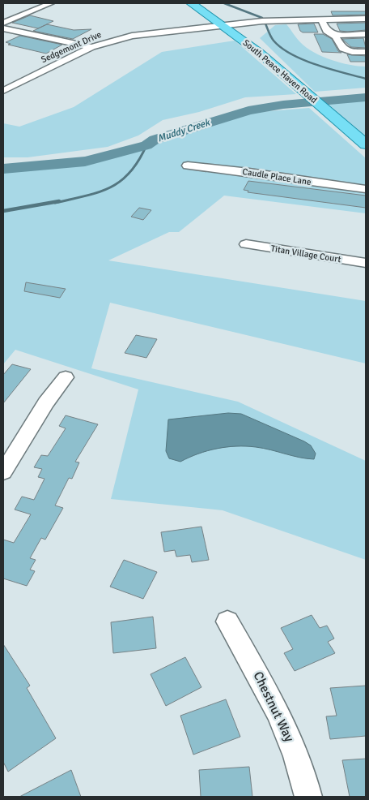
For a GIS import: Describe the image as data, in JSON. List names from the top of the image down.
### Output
{
  "streets": {
    "main road": ["South Peace Haven Road"],
    "street": [
      "Sedgemont Drive",
      "Caudle Place Lane",
      "Titan Village Court",
      "Chestnut Way"
    ]
  },
  "crossings": [
    ["Sedgemont Drive", "South Peace Haven Road"]
  ],
  "water": ["Muddy Creek"]
}
